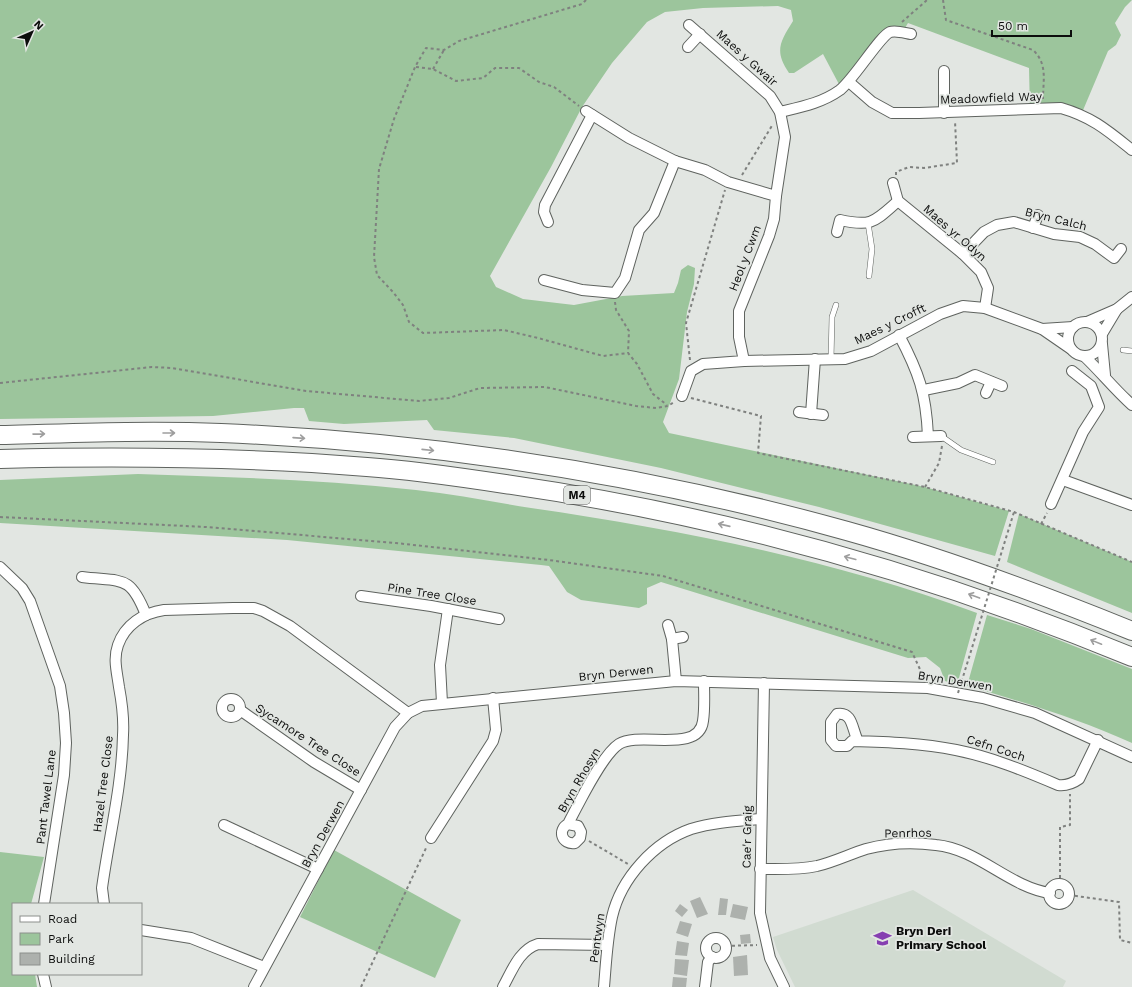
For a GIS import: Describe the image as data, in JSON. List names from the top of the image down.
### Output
{
  "streets": {
    "highway": ["M4"],
    "street": [
      "Maes y Gwair",
      "Meadowfield Way",
      "Bryn Calch",
      "Maes yr Odyn",
      "Heol y Cwm",
      "Maes y Crofft",
      "Pine Tree Close",
      "Bryn Derwen",
      "Sycamore Tree Close",
      "Cefn Coch",
      "Bryn Rhosyn",
      "Hazel Tree Close",
      "Pant Tawel Lane",
      "Penrhos",
      "Cae'r Graig",
      "Pentwyn"
    ]
  },
  "crossings": [
    ["Maes y Gwair", "Heol y Cwm"],
    ["Bryn Calch", "Maes yr Odyn"],
    ["Maes yr Odyn", "Maes y Crofft"],
    ["Heol y Cwm", "Maes y Crofft"],
    ["Bryn Derwen", "Sycamore Tree Close"],
    ["Bryn Derwen", "Bryn Rhosyn"],
    ["Bryn Derwen", "Hazel Tree Close"],
    ["Bryn Derwen", "Cae'r Graig"],
    ["Penrhos", "Cae'r Graig"],
    ["Cae'r Graig", "Pentwyn"]
  ],
  "places": {
    "school or university": ["Bryn Deri Primary School"]
  },
  "legend": ["Road", "Park", "Building"],
  "scale_bar": "50 m",
  "north": "top right"
}
